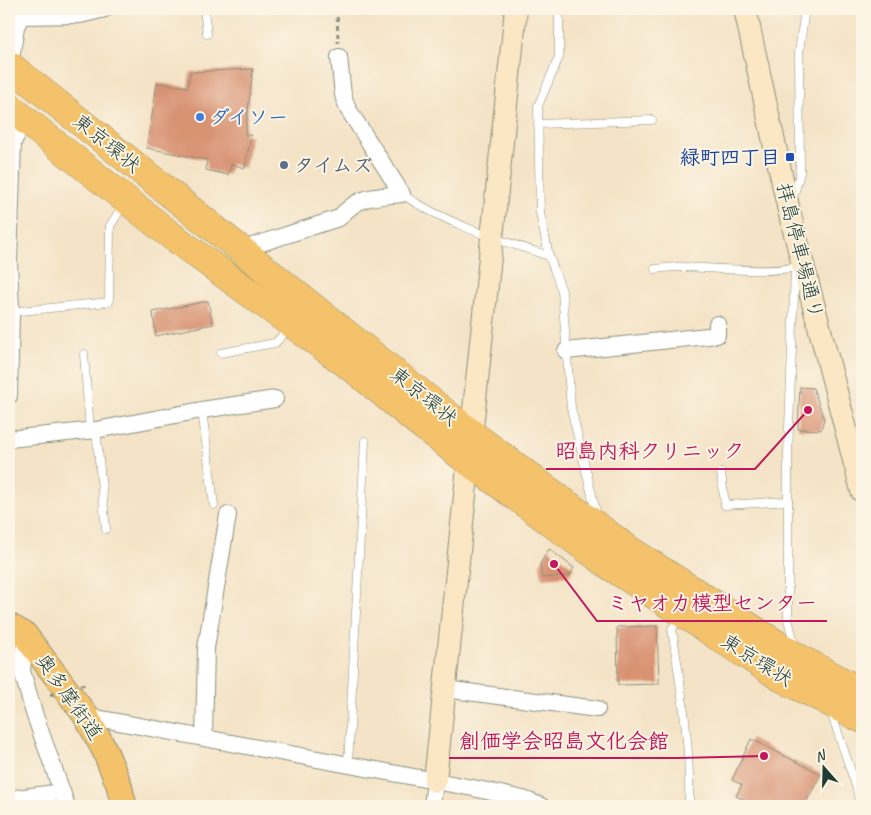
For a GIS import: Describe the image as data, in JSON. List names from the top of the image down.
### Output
{
  "streets": {
    "highway": ["東京環状"],
    "main road": ["奥多摩街道"],
    "street": ["拝島停車場通り"]
  },
  "places": {
    "other": [
      "ダイソー",
      "タイムズ",
      "昭島内科クリニック",
      "ミヤオカ模型センター",
      "創価学会昭島文化会館"
    ],
    "transit": ["緑町四丁目"]
  },
  "north": "top"
}
